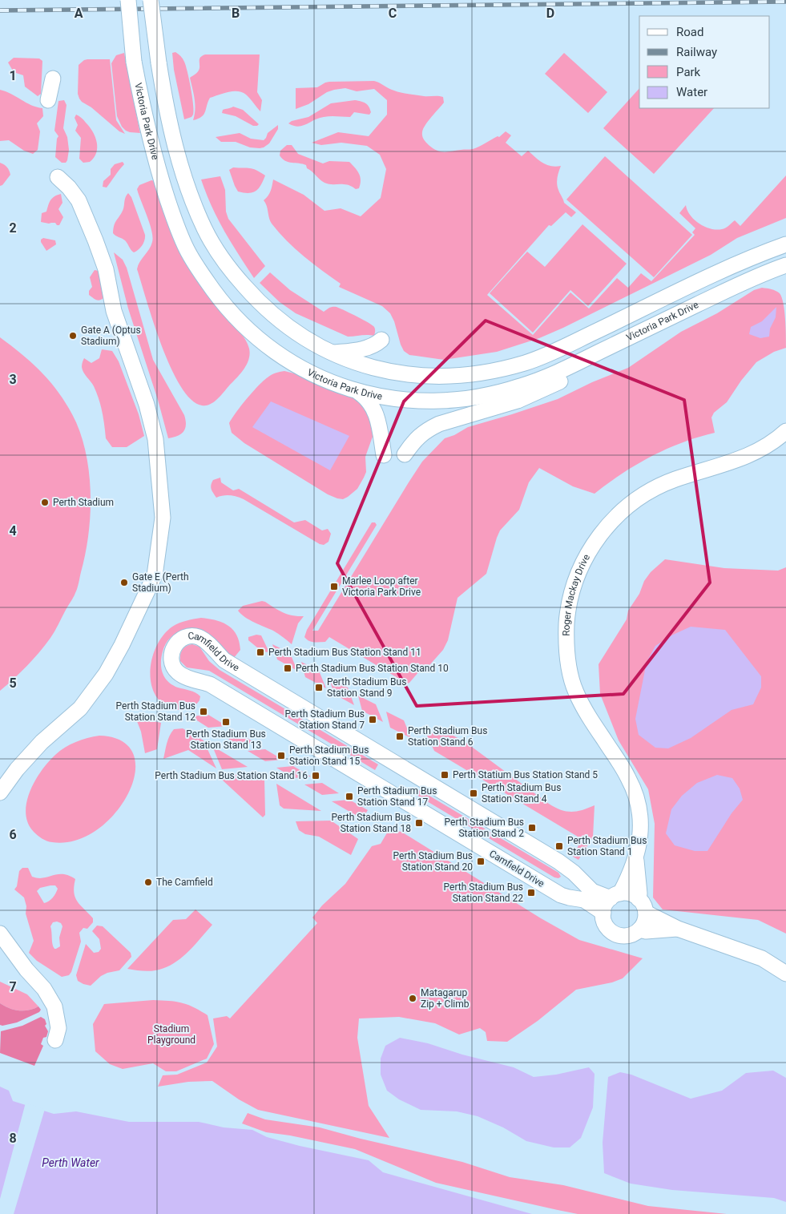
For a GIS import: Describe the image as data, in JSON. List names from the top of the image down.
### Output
{
  "streets": {
    "street": ["Victoria Park Drive", "Roger Mackay Drive", "Camfield Drive"]
  },
  "water": ["Perth Water"],
  "parks": ["Stadium Playground"],
  "places": {
    "other": [
      "Gate A (Optus Stadium)",
      "Perth Stadium",
      "Gate E (Perth Stadium)",
      "The Camfield",
      "Matagarup Zip + Climb"
    ],
    "transit": [
      "Marlee Loop after Victoria Park Drive",
      "Perth Stadium Bus Station Stand 11",
      "Perth Stadium Bus Station Stand 10",
      "Perth Stadium Bus Station Stand 9",
      "Perth Stadium Bus Station Stand 12",
      "Perth Stadium Bus Station Stand 7",
      "Perth Stadium Bus Station Stand 13",
      "Perth Stadium Bus Station Stand 6",
      "Perth Stadium Bus Station Stand 15",
      "Perth Statium Bus Station Stand 5",
      "Perth Stadium Bus Station Stand 16",
      "Perth Stadium Bus Station Stand 4",
      "Perth Stadium Bus Station Stand 17",
      "Perth Stadium Bus Station Stand 18",
      "Perth Stadium Bus Station Stand 2",
      "Perth Stadium Bus Station Stand 1",
      "Perth Stadium Bus Station Stand 20",
      "Perth Stadium Bus Station Stand 22"
    ]
  },
  "legend": [
    "Road",
    "Railway",
    "Park",
    "Water"
  ],
  "grid": {
    "columns": [
      "A",
      "B",
      "C",
      "D"
    ],
    "rows": [
      "1",
      "2",
      "3",
      "4",
      "5",
      "6",
      "7",
      "8"
    ]
  }
}
